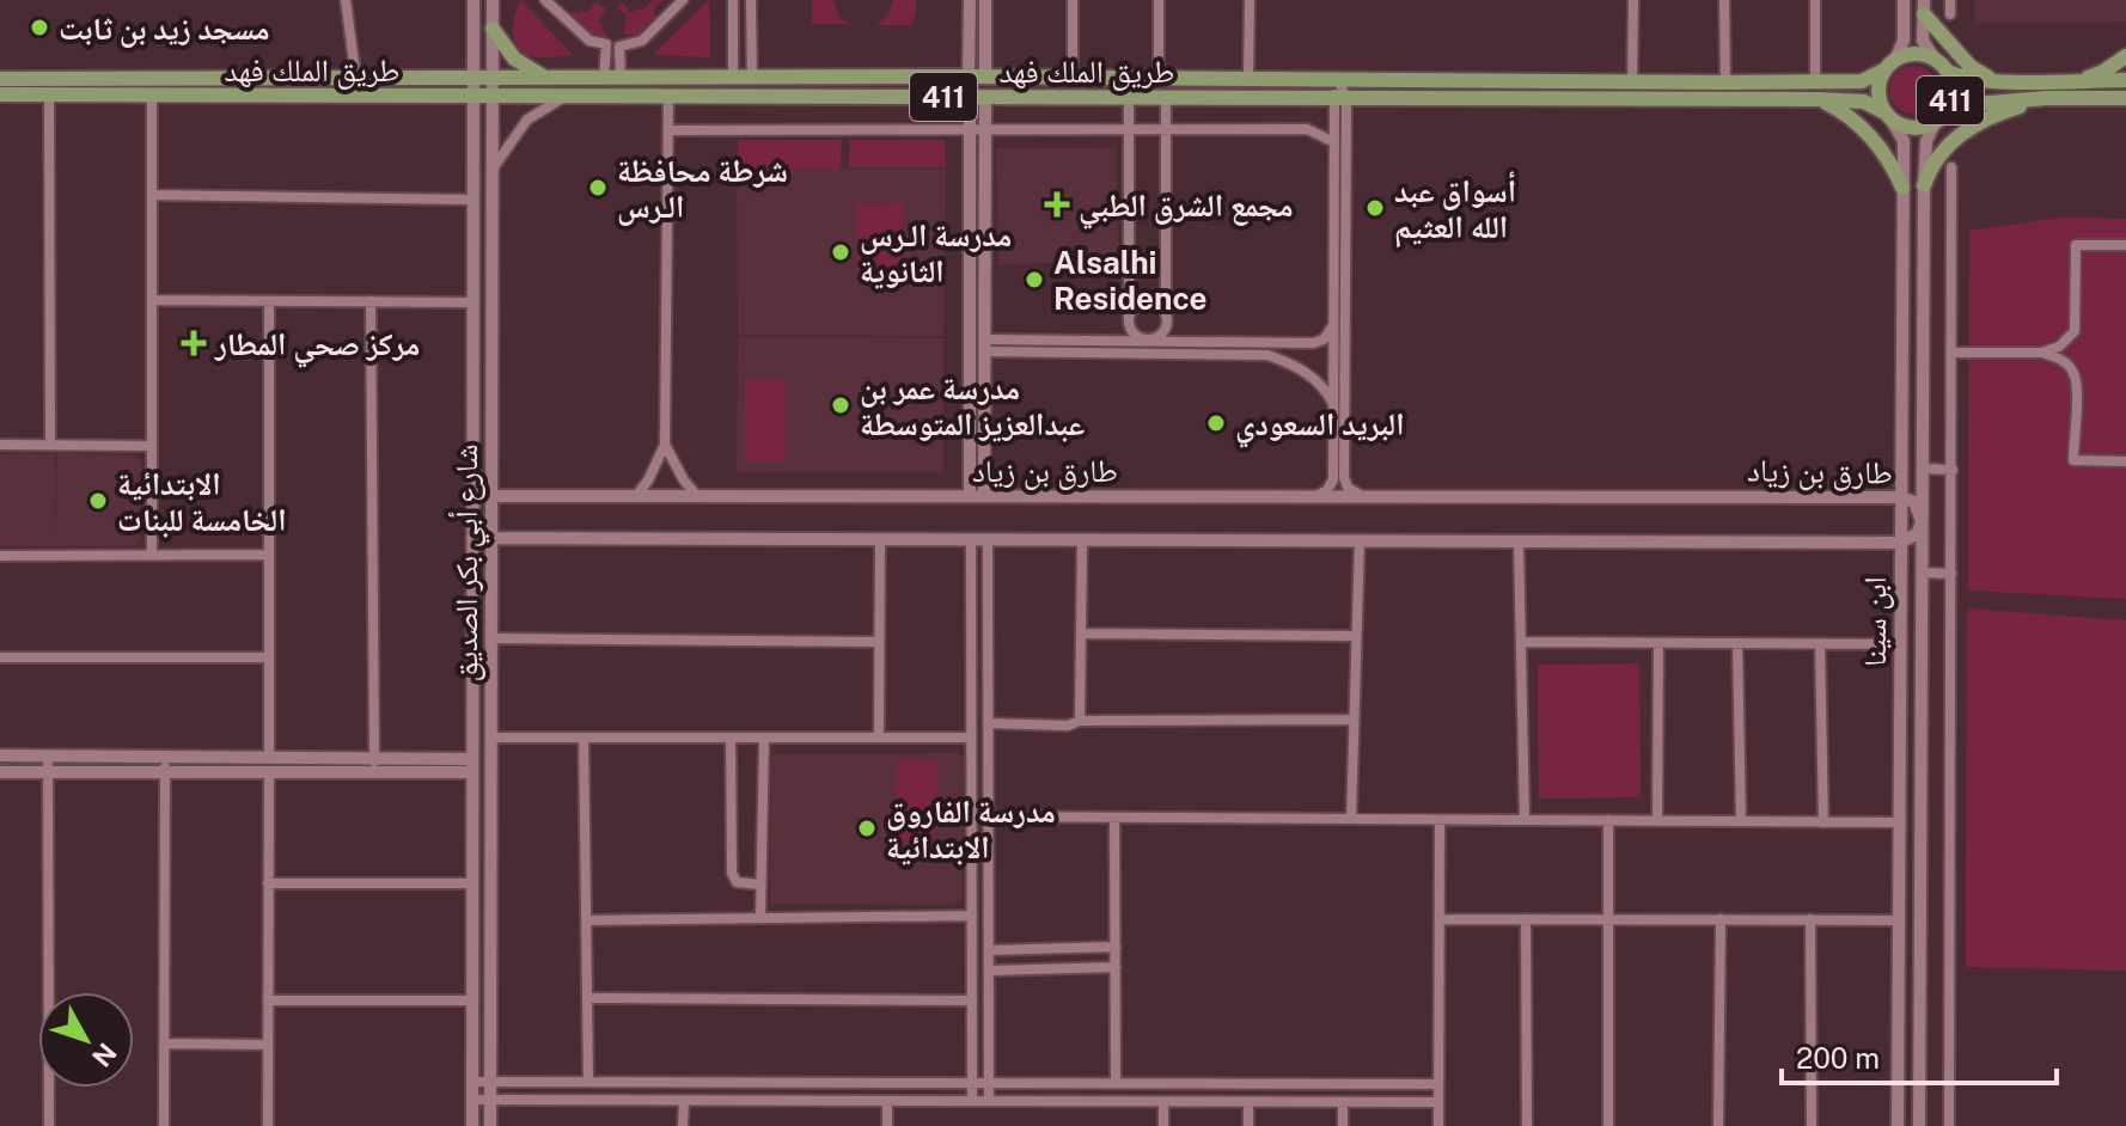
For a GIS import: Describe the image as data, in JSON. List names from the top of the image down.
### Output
{
  "streets": {
    "main road": ["طريق الملك فهد", "411"],
    "street": ["طارق بن زياد", "شارع أبي بكر الصديق", "ابن سينا"]
  },
  "crossings": [
    ["طريق الملك فهد", "411"],
    ["طريق الملك فهد", "شارع أبي بكر الصديق"],
    ["طريق الملك فهد", "ابن سينا"],
    ["411", "ابن سينا"],
    ["طارق بن زياد", "شارع أبي بكر الصديق"],
    ["طارق بن زياد", "ابن سينا"]
  ],
  "places": {
    "other": [
      "مسجد زيد بن ثابت",
      "شرطة محافظة الـرس",
      "أسواق عبد الله العثيم",
      "مدرسة الـرس الثانوية",
      "Alsalhi Residence",
      "مدرسة عمر بن عبدالعزيز المتوسطة",
      "البريد السعودي",
      "الابتدائية الخامسة للبنات",
      "مدرسة الفاروق الابتدائية"
    ],
    "health": ["مجمع الشرق الطبي", "مركز صحي المطار"]
  },
  "scale_bar": "200 m",
  "north": "bottom right"
}
